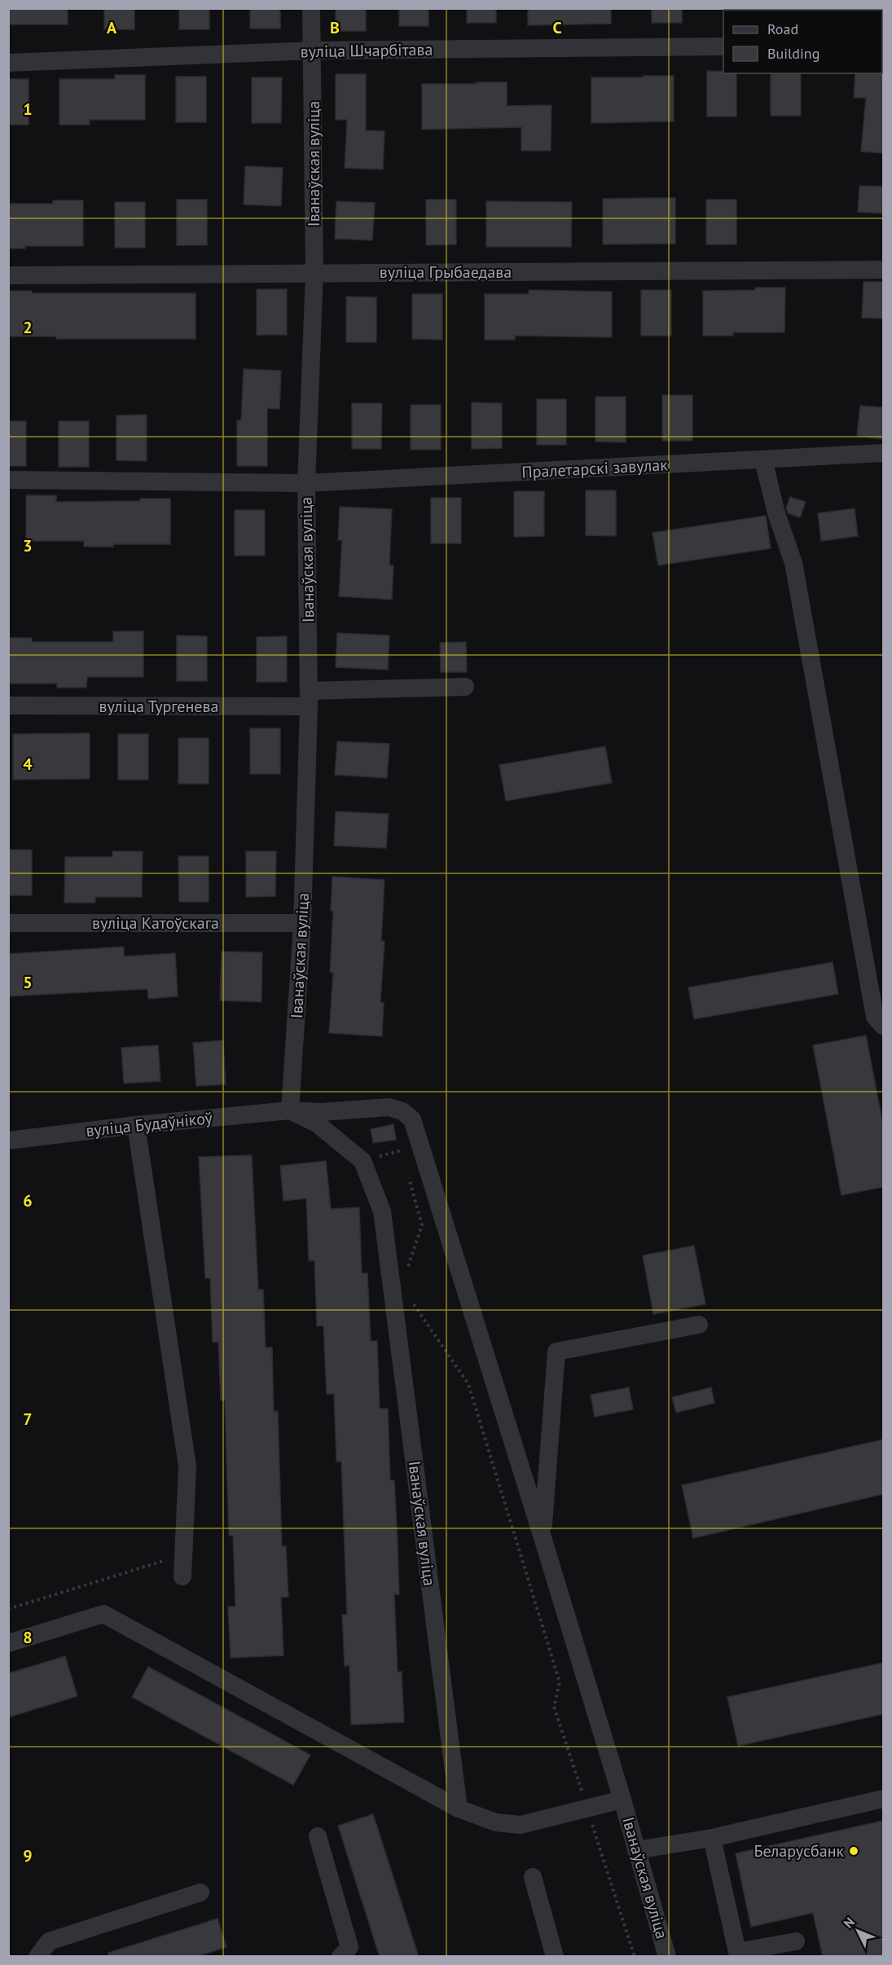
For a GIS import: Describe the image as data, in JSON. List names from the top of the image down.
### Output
{
  "streets": {
    "street": [
      "вуліца Шчарбітава",
      "Іванаўская вуліца",
      "вуліца Грыбаедава",
      "Пралетарскі завулак",
      "вуліца Тургенева",
      "вуліца Катоўскага",
      "вуліца Будаўнікоў"
    ]
  },
  "crossings": [
    ["вуліца Шчарбітава", "Іванаўская вуліца"],
    ["Іванаўская вуліца", "вуліца Грыбаедава"],
    ["Іванаўская вуліца", "Пралетарскі завулак"],
    ["Іванаўская вуліца", "вуліца Тургенева"],
    ["Іванаўская вуліца", "вуліца Катоўскага"],
    ["Іванаўская вуліца", "вуліца Будаўнікоў"]
  ],
  "places": ["Беларусбанк"],
  "legend": ["Road", "Building"],
  "north": "top left",
  "grid": {
    "columns": ["A", "B", "C"],
    "rows": [
      "1",
      "2",
      "3",
      "4",
      "5",
      "6",
      "7",
      "8",
      "9"
    ]
  }
}
